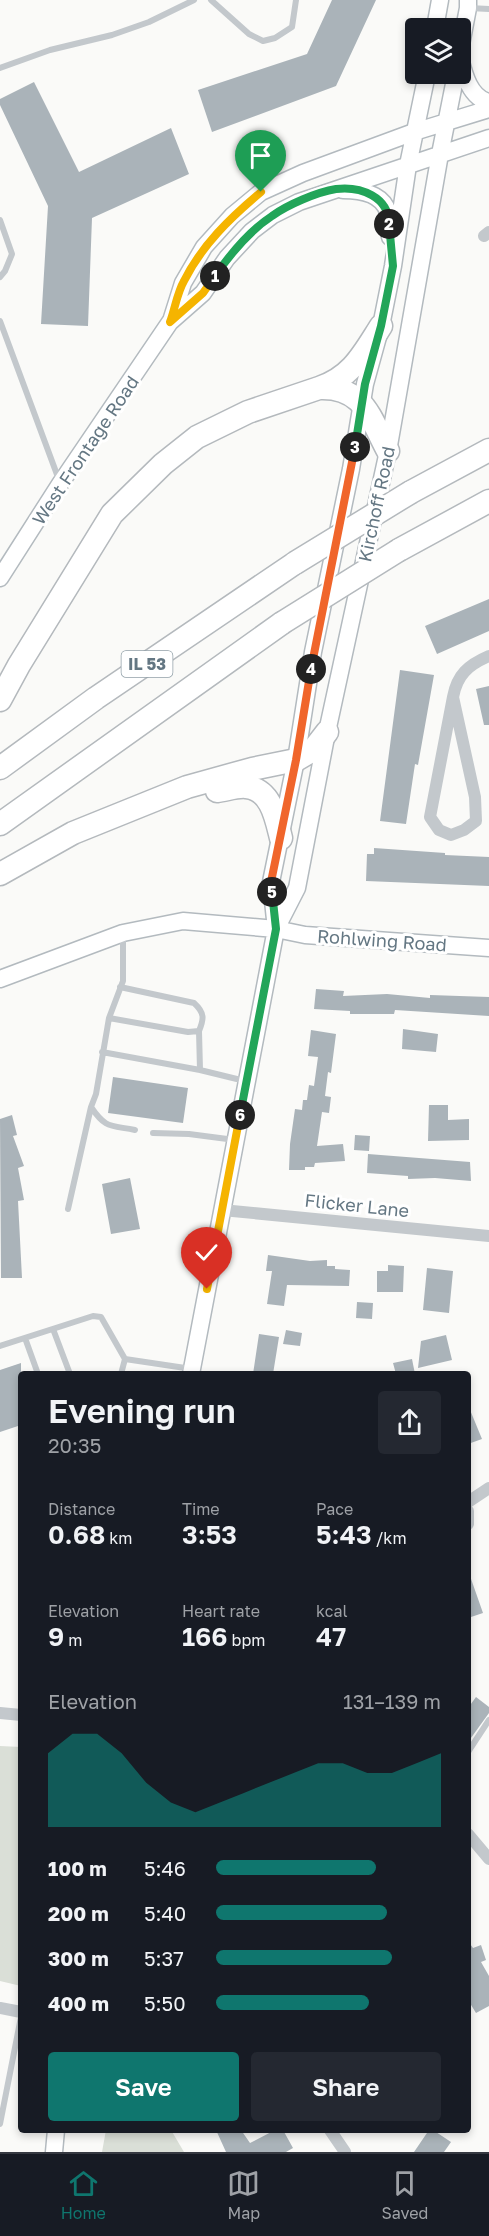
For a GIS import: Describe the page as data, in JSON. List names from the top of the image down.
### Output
{
  "streets": {
    "highway": ["IL 53"],
    "main road": ["West Frontage Road", "Kirchoff Road", "Rohlwing Road"],
    "street": ["Flicker Lane"]
  },
  "crossings": [
    ["West Frontage Road", "Kirchoff Road"],
    ["Kirchoff Road", "Rohlwing Road"],
    ["Kirchoff Road", "Flicker Lane"]
  ],
  "page": {
    "pins": [
      "2",
      "1",
      "3",
      "4",
      "5",
      "6"
    ],
    "heading": ["Evening run", "20:35"],
    "stats": [
      ["Distance", "0.68 km"],
      ["Time", "3:53"],
      ["Pace", "5:43 /km"],
      ["Elevation", "9 m"],
      ["Heart rate", "166 bpm"],
      ["kcal", "47"]
    ],
    "chart": ["Elevation", "131–139 m"],
    "list": [
      {
        "name": "100 m",
        "note": "5:46"
      },
      {
        "name": "200 m",
        "note": "5:40"
      },
      {
        "name": "300 m",
        "note": "5:37"
      },
      {
        "name": "400 m",
        "note": "5:50"
      }
    ],
    "buttons": ["Save", "Share"],
    "tabs": ["Home", "Map", "Saved"]
  }
}
